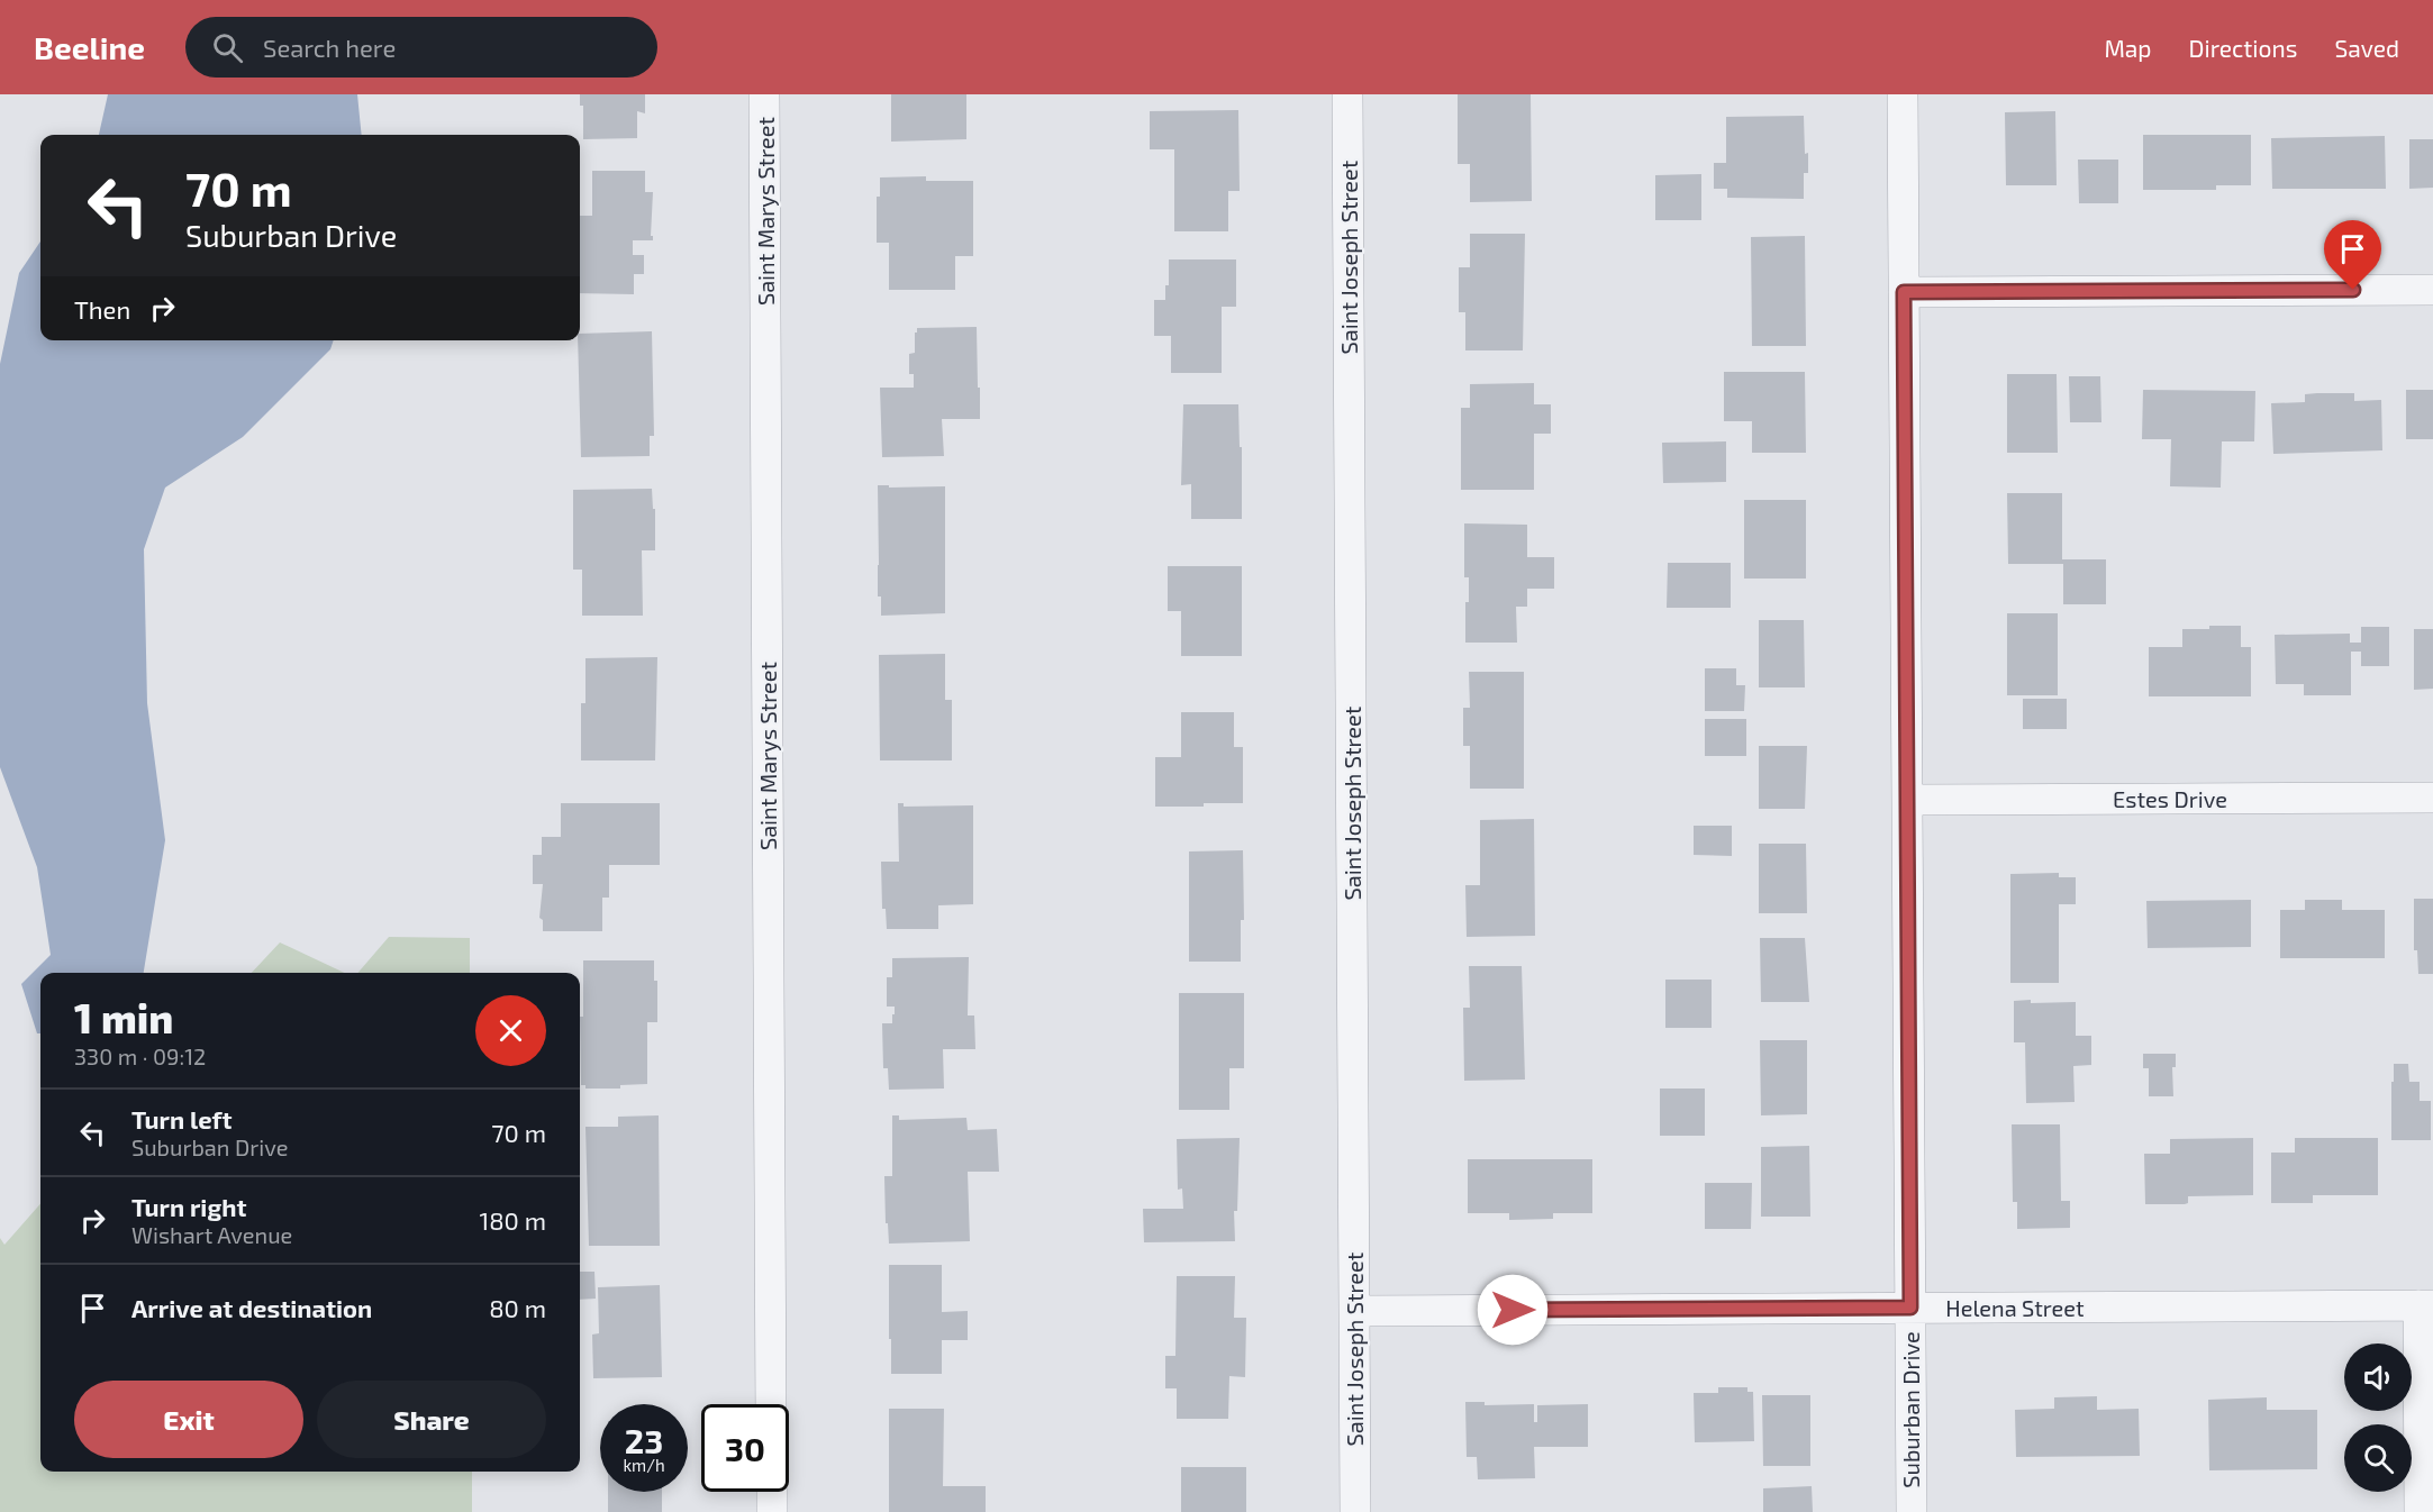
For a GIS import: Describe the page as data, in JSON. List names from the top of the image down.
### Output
{
  "streets": {
    "street": [
      "Saint Marys Street",
      "Saint Joseph Street",
      "Estes Drive",
      "Helena Street",
      "Suburban Drive"
    ]
  },
  "crossings": [
    ["Saint Joseph Street", "Helena Street"],
    ["Estes Drive", "Suburban Drive"],
    ["Helena Street", "Suburban Drive"]
  ],
  "page": {
    "header": "Beeline",
    "search": "Search here",
    "nav": ["Map", "Directions", "Saved"],
    "turn": ["70 m", "Suburban Drive"],
    "then": "Then",
    "heading": ["1 min", "330 m · 09:12"],
    "list": [
      {
        "name": "Turn left",
        "note": "Suburban Drive",
        "value": "70 m"
      },
      {
        "name": "Turn right",
        "note": "Wishart Avenue",
        "value": "180 m"
      },
      {
        "name": "Arrive at destination",
        "value": "80 m"
      }
    ],
    "buttons": ["Exit", "Share"],
    "speed": "23 km/h",
    "limit": "30"
  }
}
